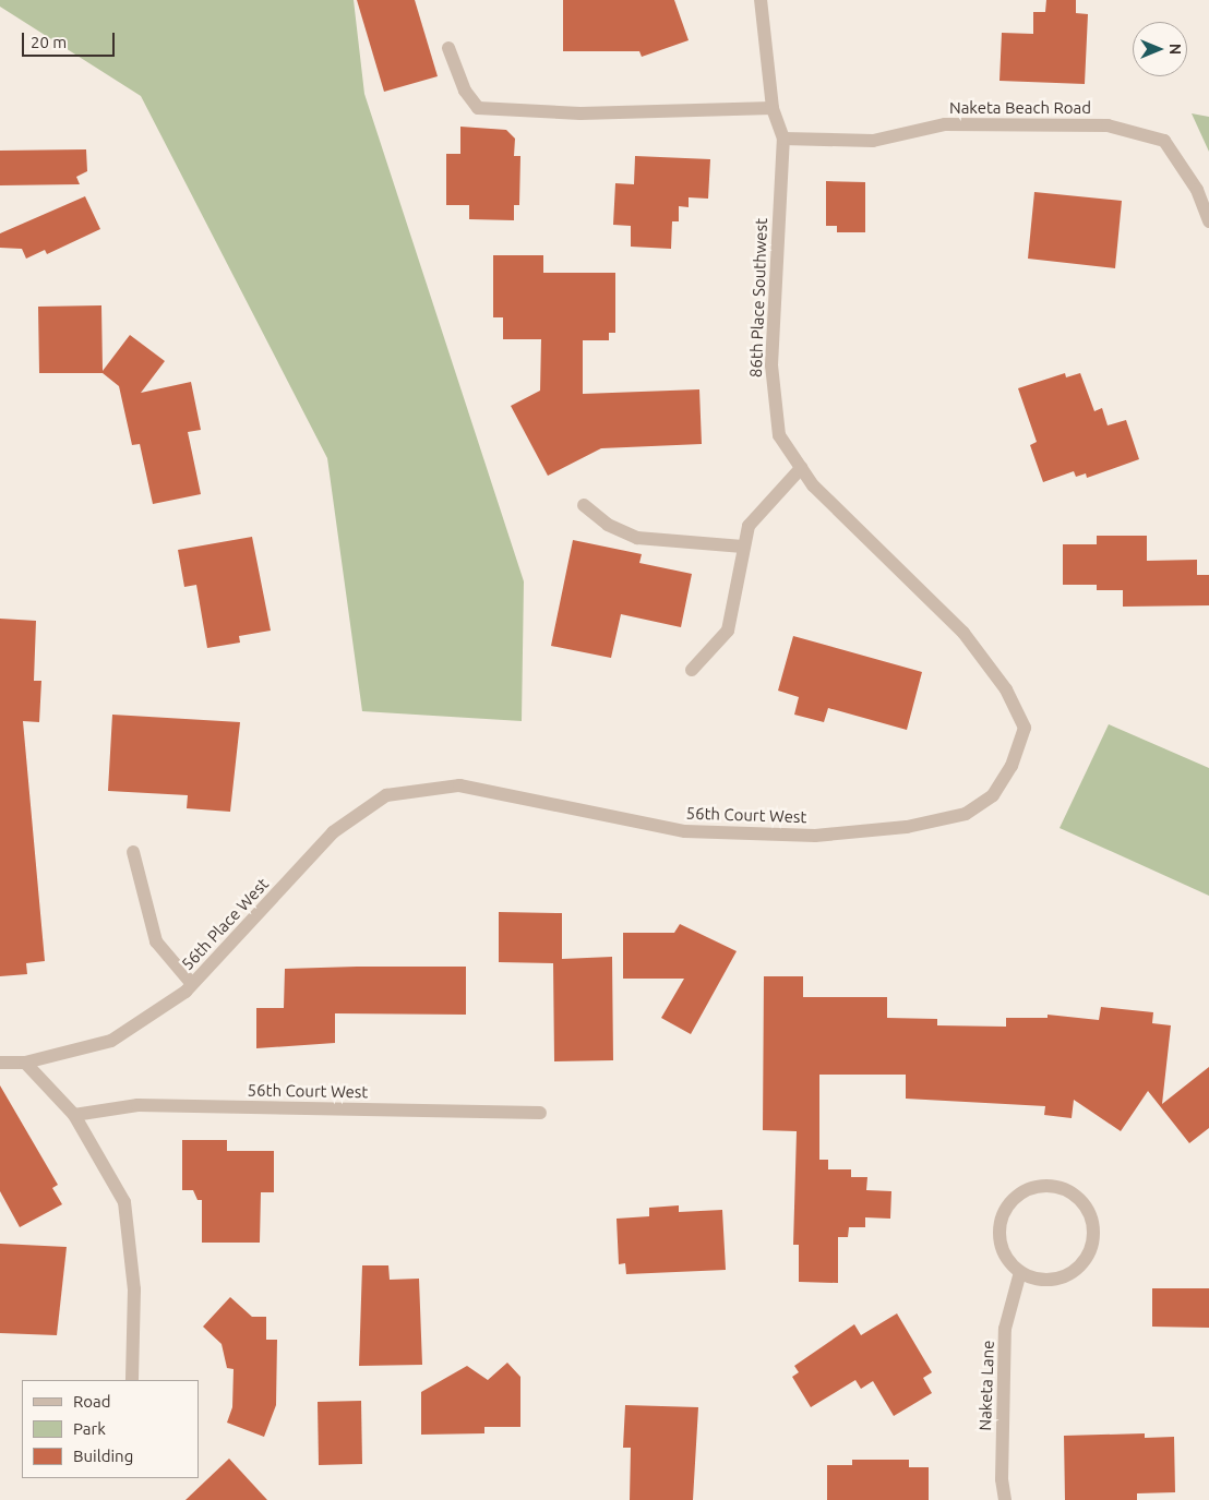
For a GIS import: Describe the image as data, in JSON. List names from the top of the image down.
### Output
{
  "streets": {
    "street": [
      "Naketa Beach Road",
      "86th Place Southwest",
      "56th Court West",
      "56th Place West",
      "Naketa Lane"
    ]
  },
  "crossings": [
    ["Naketa Beach Road", "86th Place Southwest"],
    ["86th Place Southwest", "56th Court West"],
    ["56th Court West", "56th Place West"]
  ],
  "legend": ["Road", "Park", "Building"],
  "scale_bar": "20 m",
  "north": "right"
}
